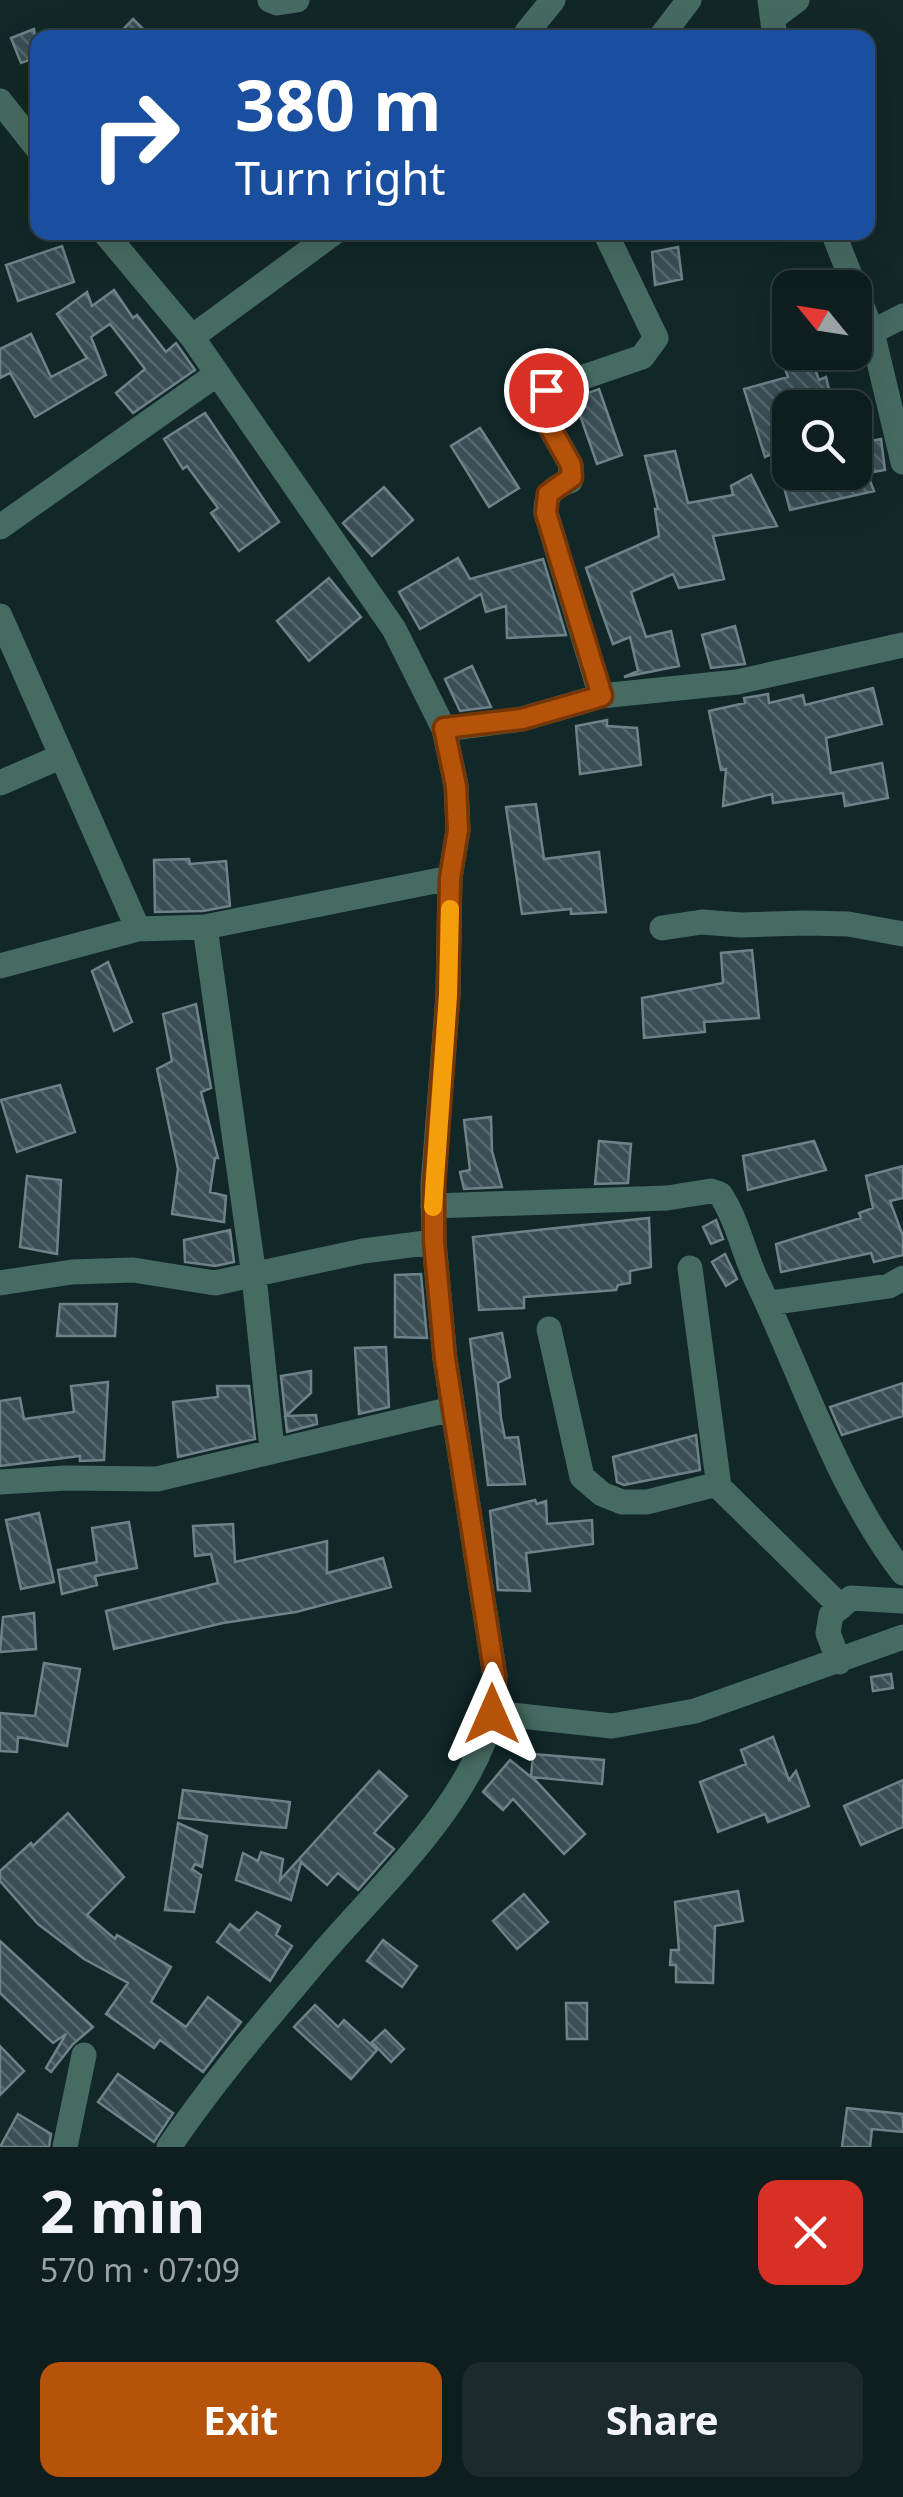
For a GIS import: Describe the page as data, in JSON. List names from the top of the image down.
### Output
{
  "north": "top left",
  "page": {
    "turn": ["380 m", "Turn right"],
    "heading": ["2 min", "570 m · 07:09"],
    "buttons": ["Exit", "Share"]
  }
}
